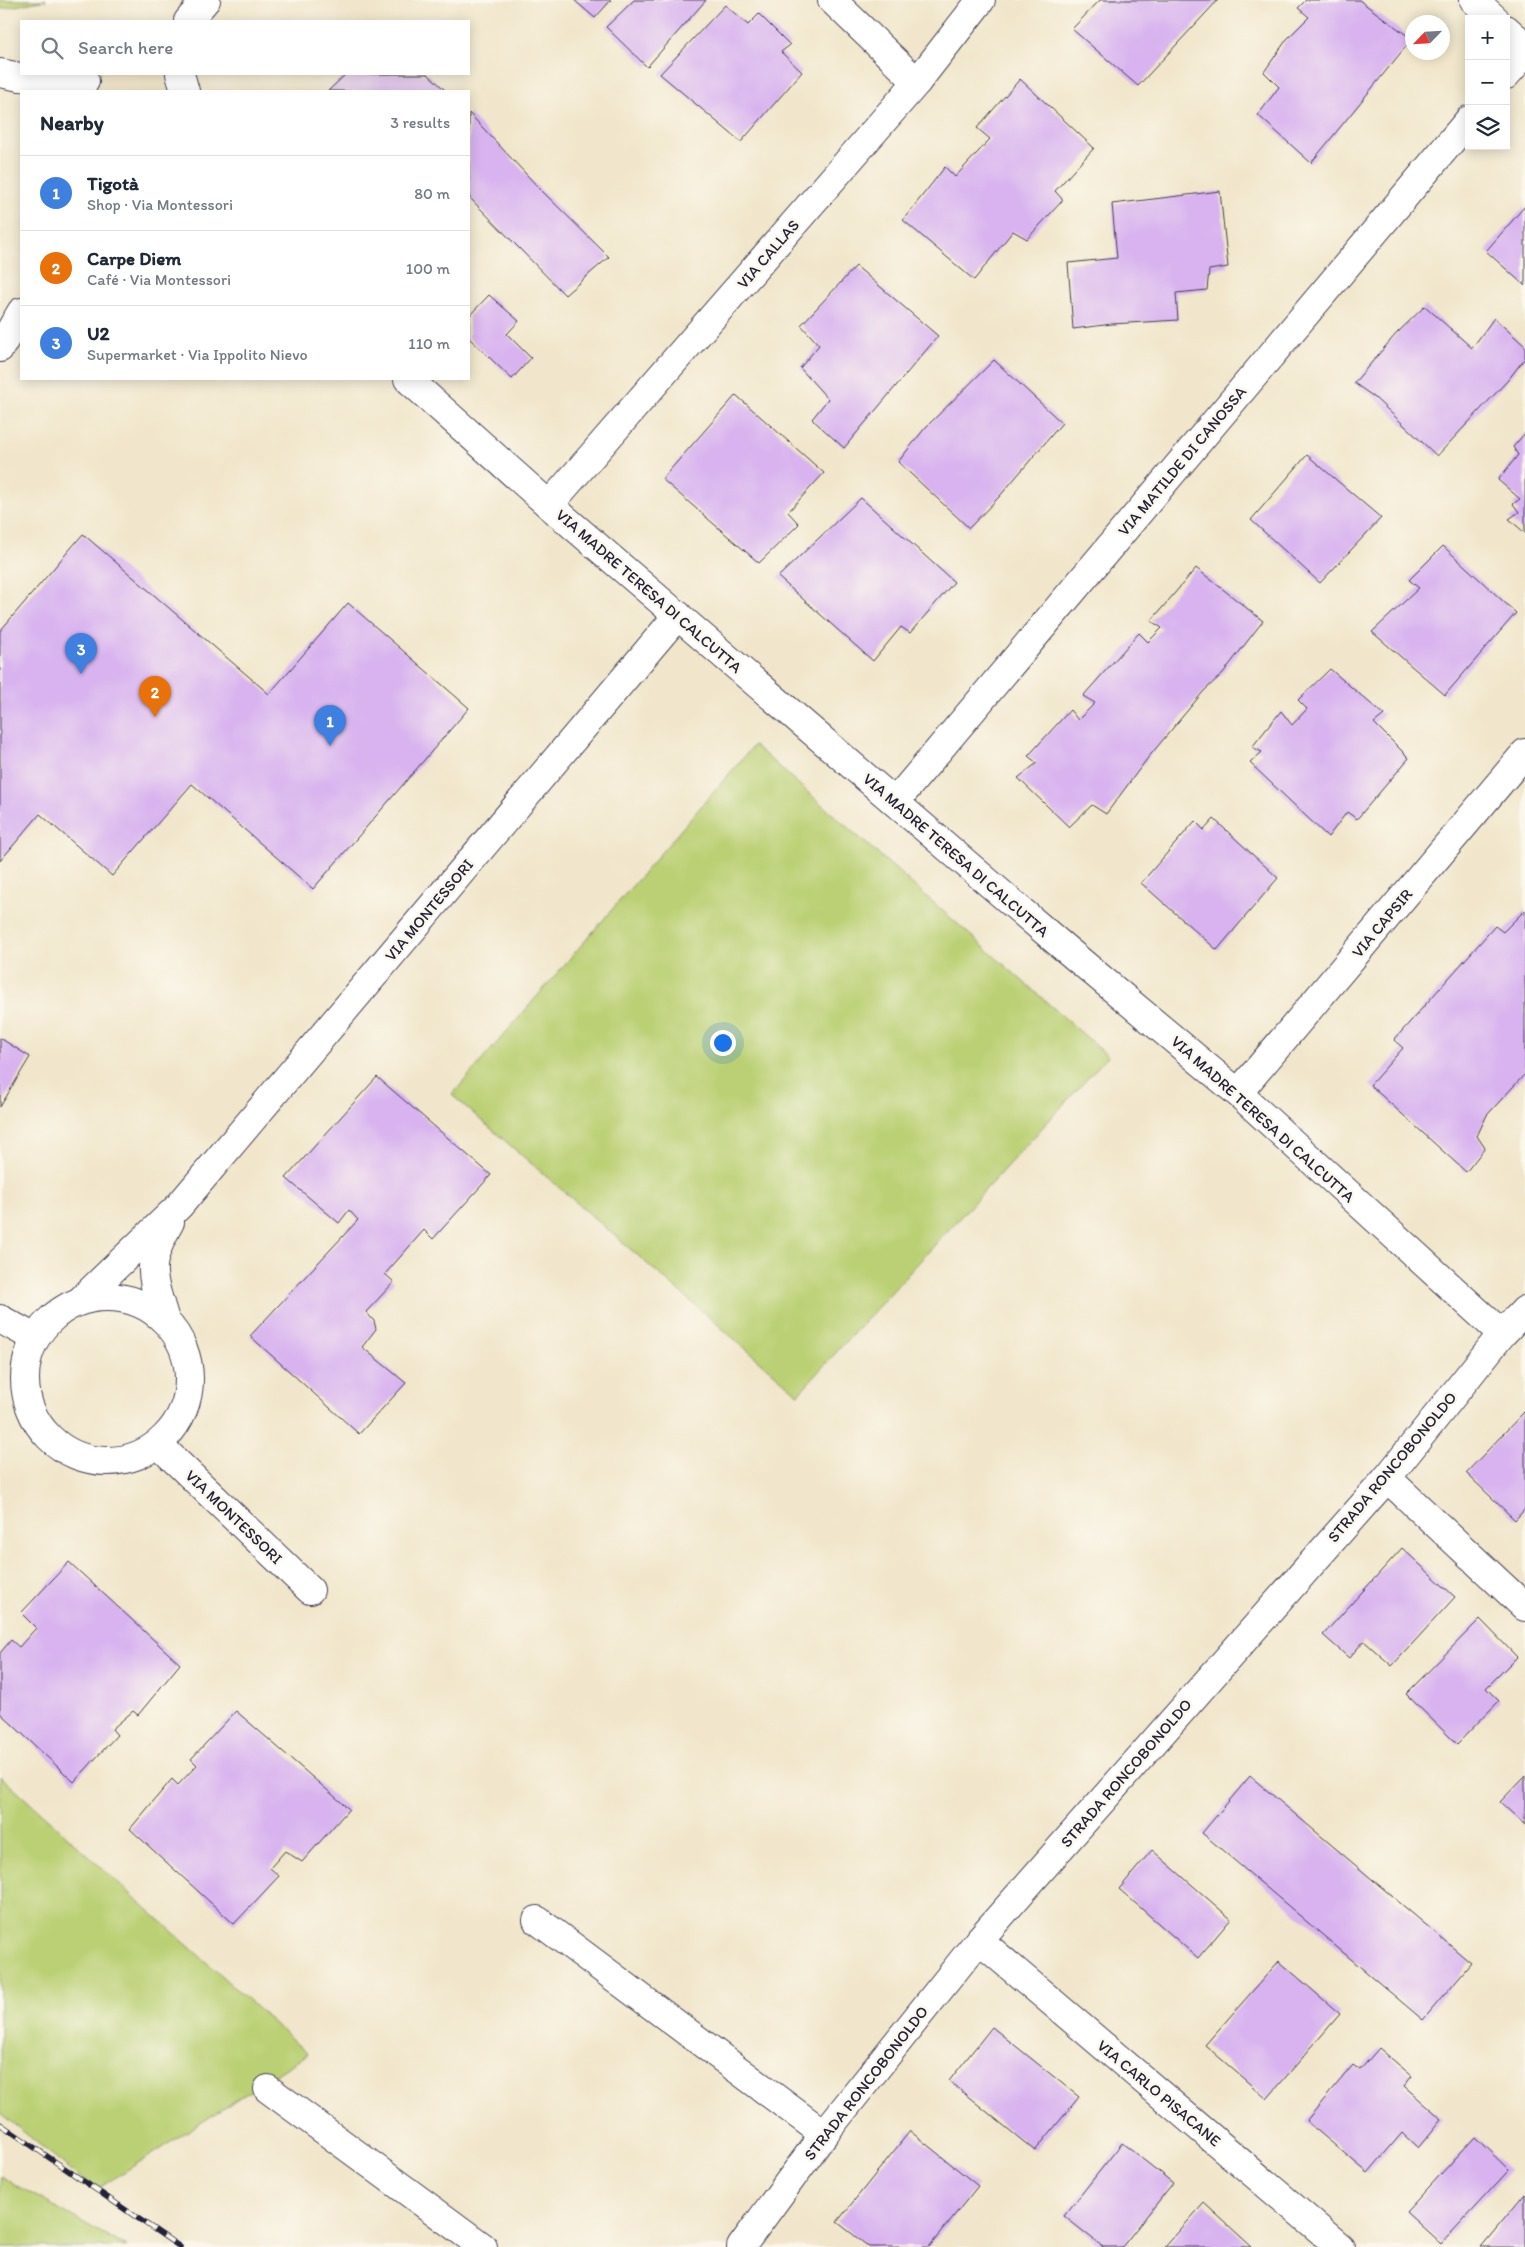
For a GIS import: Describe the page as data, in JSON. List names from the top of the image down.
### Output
{
  "streets": {
    "street": [
      "VIA CALLAS",
      "VIA MATILDE DI CANOSSA",
      "VIA MADRE TERESA DI CALCUTTA",
      "VIA MONTESSORI",
      "VIA CAPSIR",
      "STRADA RONCOBONOLDO",
      "VIA CARLO PISACANE"
    ]
  },
  "crossings": [
    ["VIA CALLAS", "VIA MADRE TERESA DI CALCUTTA"],
    ["VIA MATILDE DI CANOSSA", "VIA MADRE TERESA DI CALCUTTA"],
    ["VIA MADRE TERESA DI CALCUTTA", "VIA MONTESSORI"],
    ["VIA MADRE TERESA DI CALCUTTA", "VIA CAPSIR"],
    ["VIA MADRE TERESA DI CALCUTTA", "STRADA RONCOBONOLDO"],
    ["STRADA RONCOBONOLDO", "VIA CARLO PISACANE"]
  ],
  "north": "bottom left",
  "page": {
    "map_buttons": ["+", "−"],
    "search": "Search here",
    "heading": ["Nearby", "3 results"],
    "list": [
      {
        "mark": "1",
        "name": "Tigotà",
        "note": "Shop · Via Montessori",
        "value": "80 m"
      },
      {
        "mark": "2",
        "name": "Carpe Diem",
        "note": "Café · Via Montessori",
        "value": "100 m"
      },
      {
        "mark": "3",
        "name": "U2",
        "note": "Supermarket · Via Ippolito Nievo",
        "value": "110 m"
      }
    ],
    "pins": ["3", "2", "1"]
  }
}
